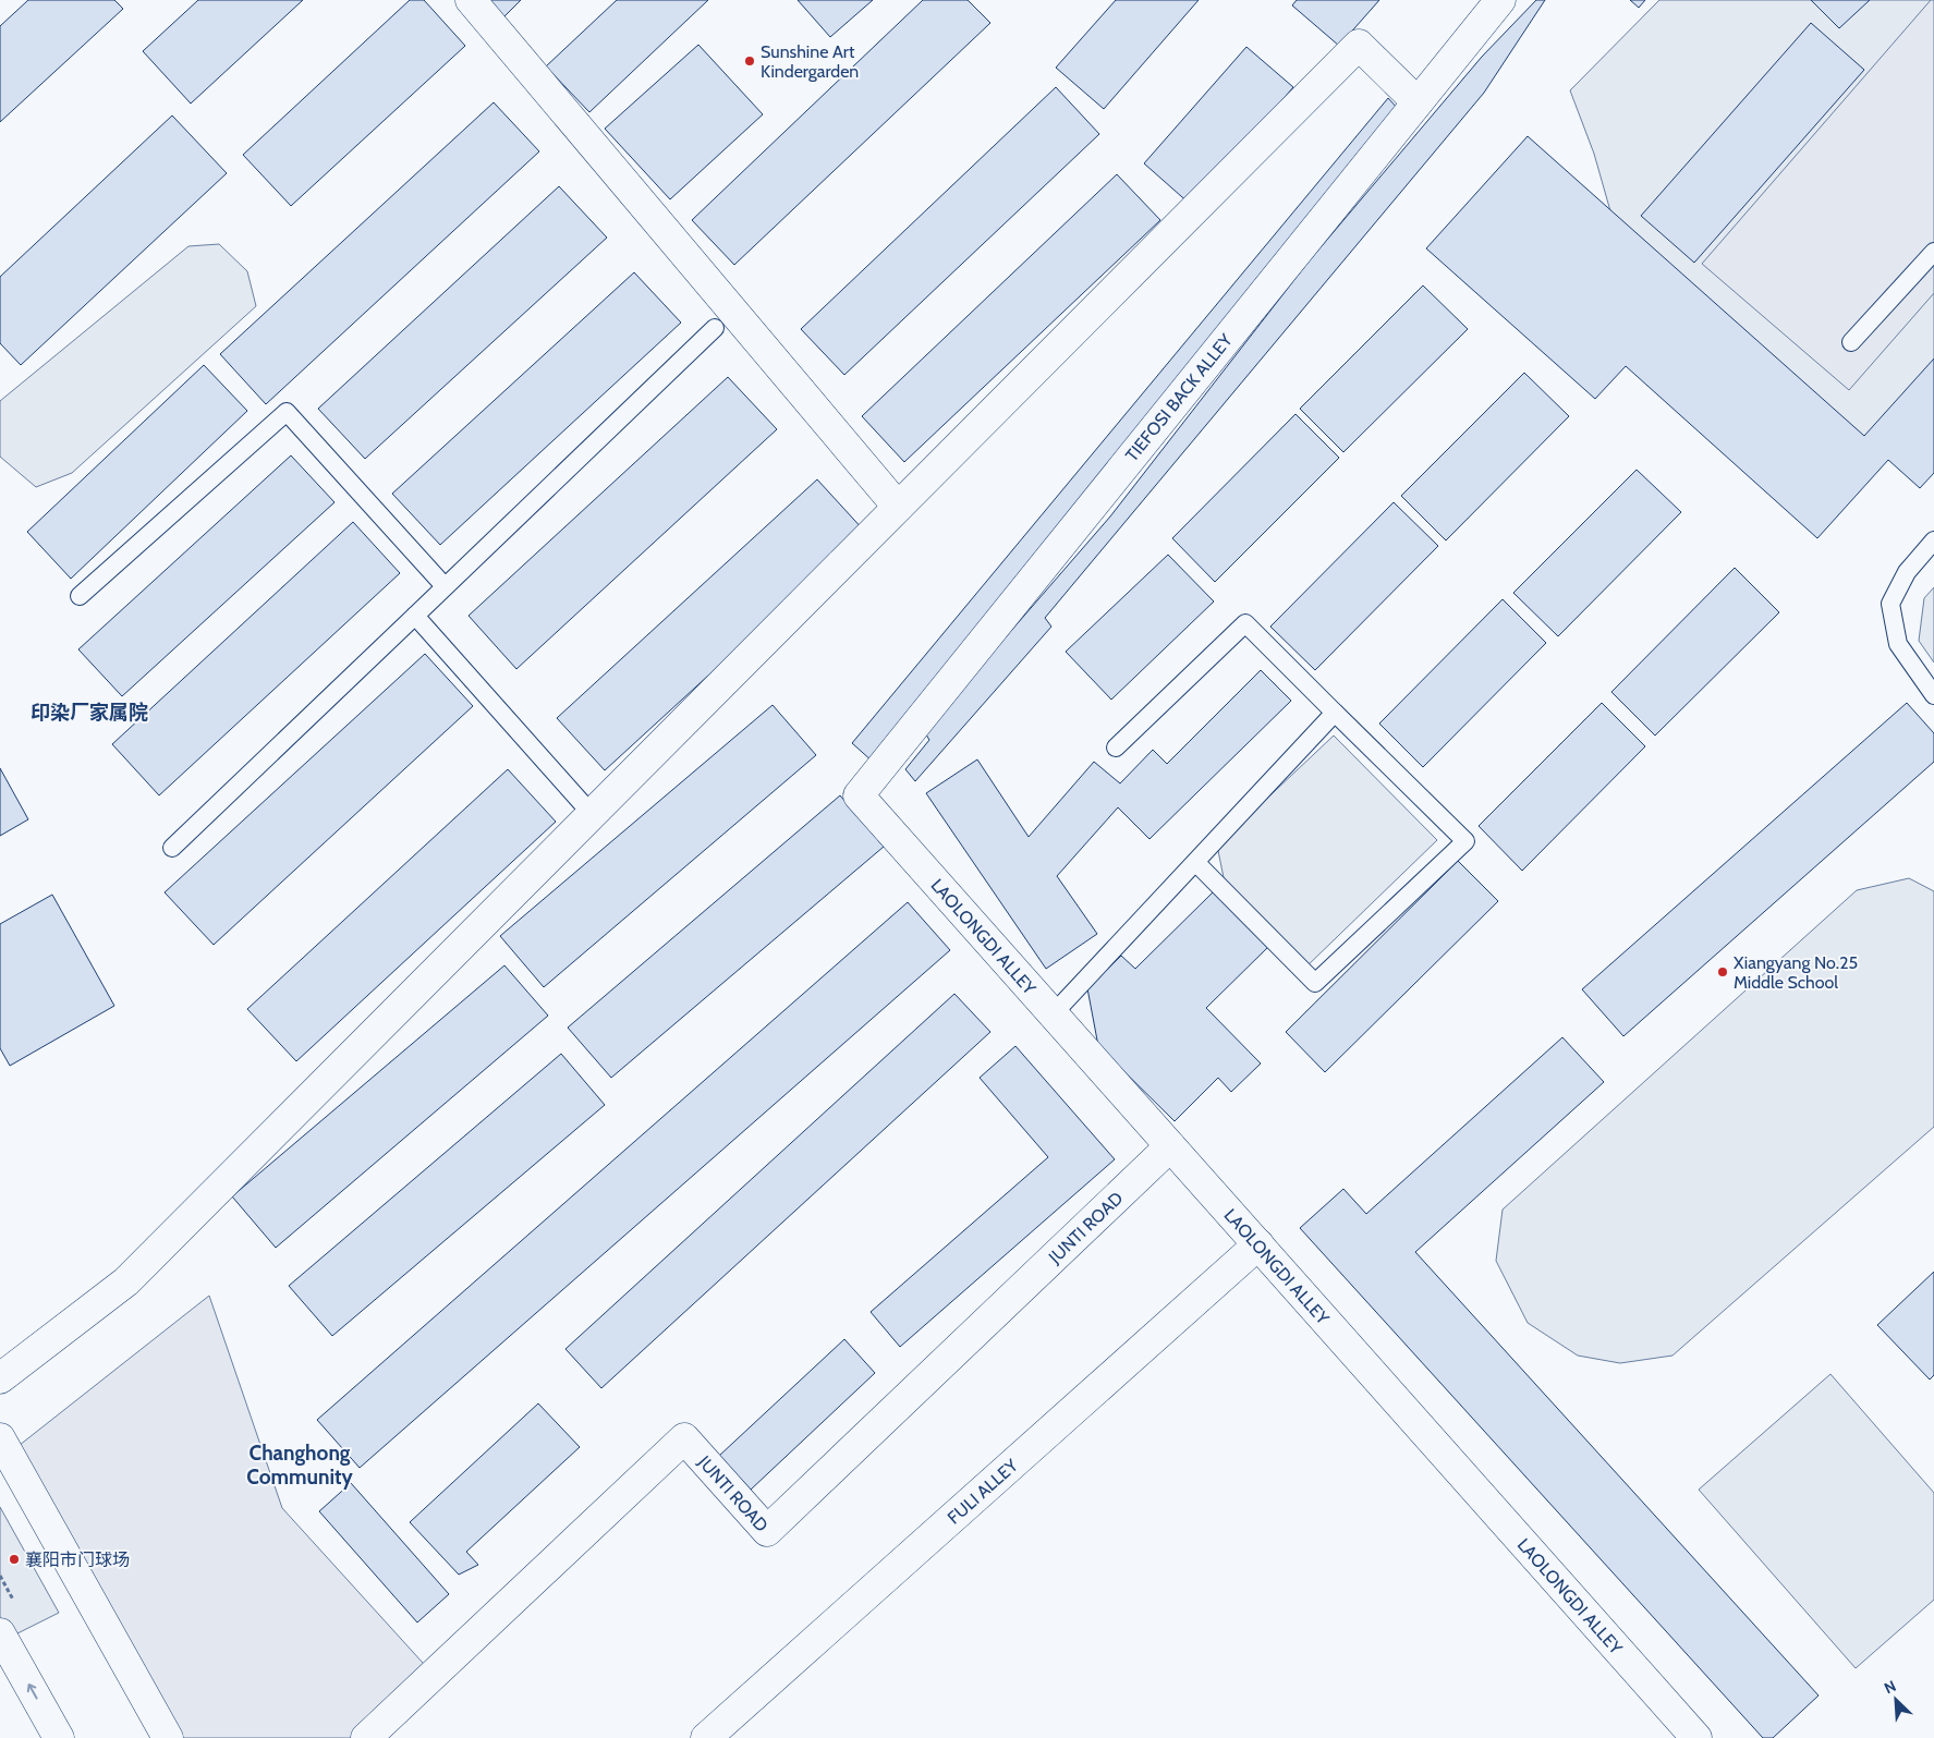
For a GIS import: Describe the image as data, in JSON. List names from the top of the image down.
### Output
{
  "streets": {
    "main road": [
      "TIEFOSI BACK ALLEY",
      "LAOLONGDI ALLEY",
      "JUNTI ROAD",
      "FULI ALLEY"
    ]
  },
  "crossings": [
    ["TIEFOSI BACK ALLEY", "LAOLONGDI ALLEY"],
    ["LAOLONGDI ALLEY", "JUNTI ROAD"],
    ["LAOLONGDI ALLEY", "FULI ALLEY"]
  ],
  "districts": ["印染厂家属院", "Changhong Community"],
  "places": ["Sunshine Art Kindergarden", "Xiangyang No.25 Middle School", "襄阳市门球场"],
  "north": "top left"
}
